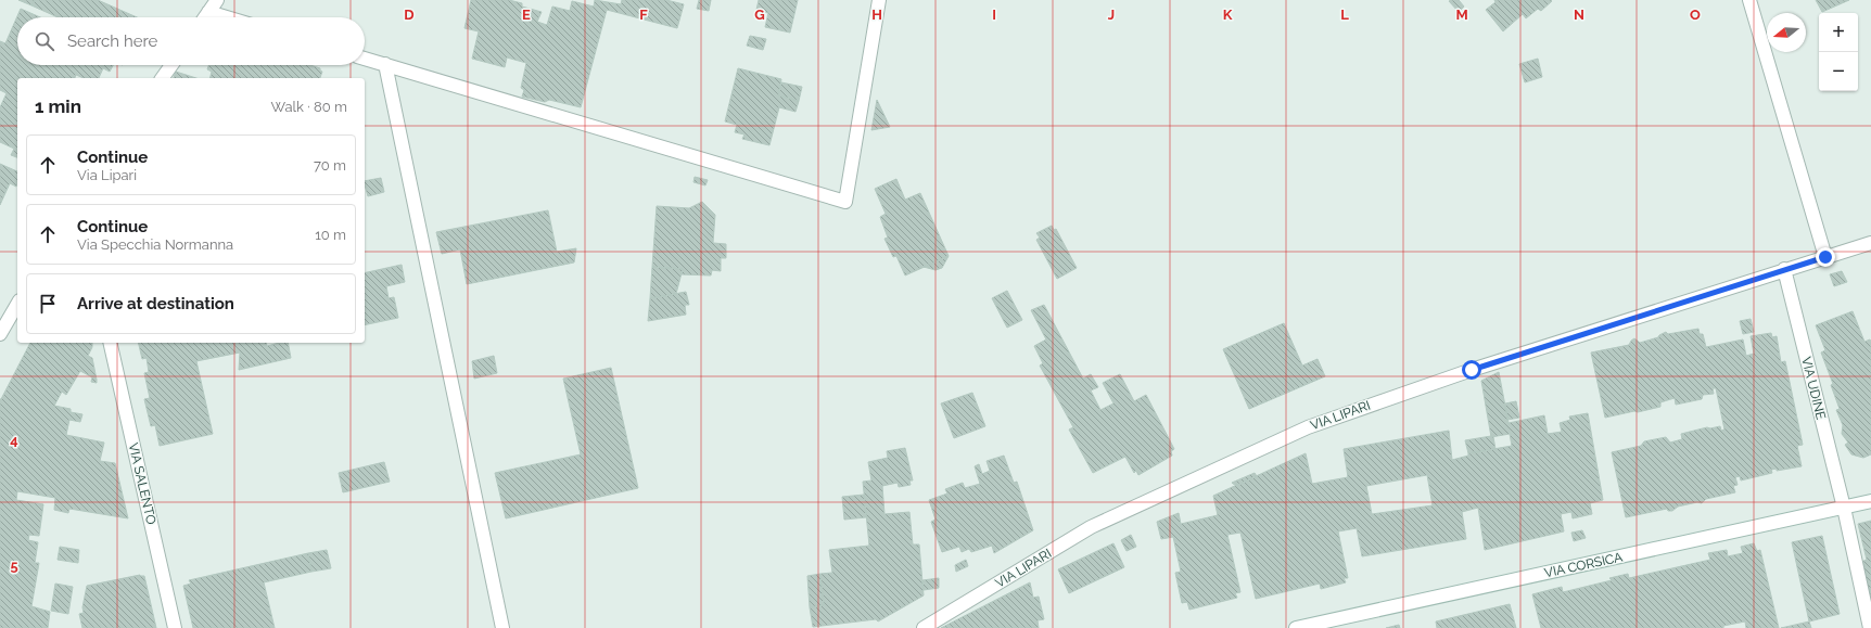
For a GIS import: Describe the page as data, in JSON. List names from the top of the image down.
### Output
{
  "streets": {
    "street": [
      "VIA UDINE",
      "VIA LIPARI",
      "VIA SALENTO",
      "VIA CORSICA"
    ]
  },
  "crossings": [
    ["VIA UDINE", "VIA LIPARI"],
    ["VIA UDINE", "VIA CORSICA"]
  ],
  "north": "left",
  "page": {
    "map_buttons": ["+", "−"],
    "search": "Search here",
    "heading": ["1 min", "Walk · 80 m"],
    "list": [
      ["Continue", "Via Lipari", "70 m"],
      ["Continue", "Via Specchia Normanna", "10 m"],
      "Arrive at destination"
    ]
  },
  "grid": {
    "columns": [
      "D",
      "E",
      "F",
      "G",
      "H",
      "I",
      "J",
      "K",
      "L",
      "M",
      "N",
      "O"
    ],
    "rows": ["4", "5"]
  }
}
